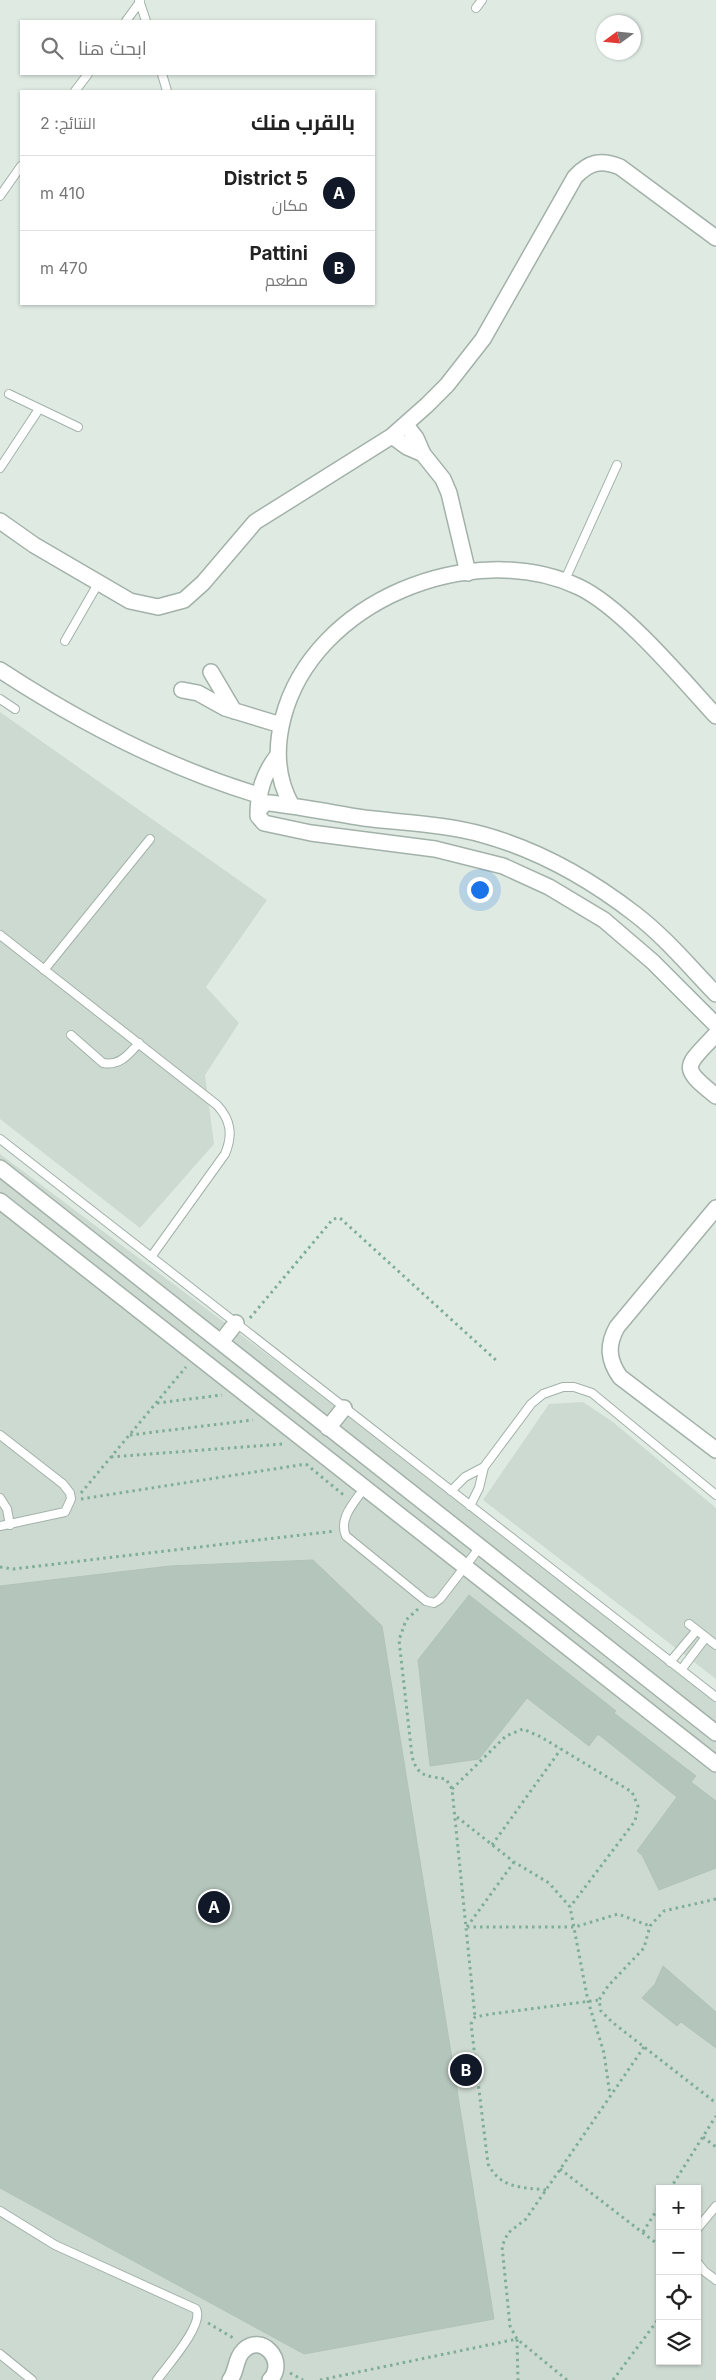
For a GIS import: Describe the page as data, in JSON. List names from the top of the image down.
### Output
{
  "north": "left",
  "page": {
    "search": "ابحث هنا",
    "heading": ["بالقرب منك", "النتائج: 2"],
    "list": [
      {
        "mark": "A",
        "name": "District 5",
        "note": "مكان",
        "value": "410 m"
      },
      {
        "mark": "B",
        "name": "Pattini",
        "note": "مطعم",
        "value": "470 m"
      }
    ],
    "pins": ["A", "B"],
    "map_buttons": ["+", "−"]
  }
}
